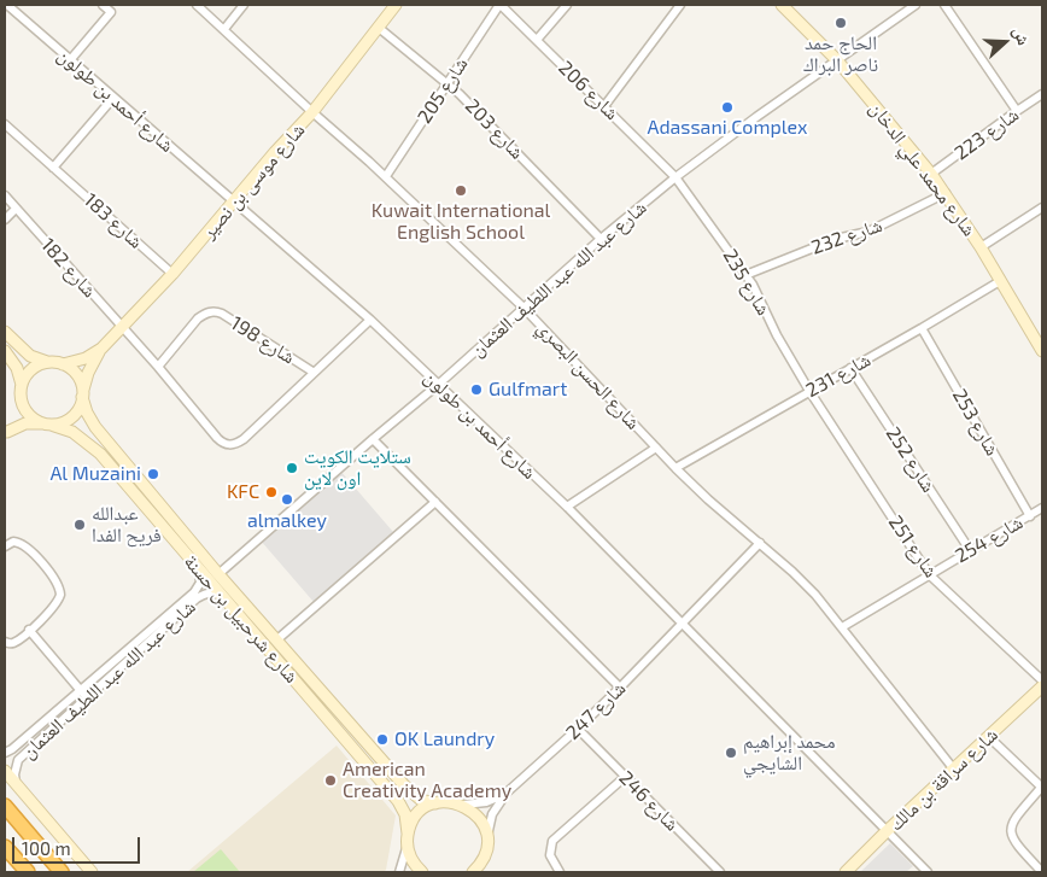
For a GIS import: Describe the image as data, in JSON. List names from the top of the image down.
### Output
{
  "streets": {
    "street": [
      "شارع 205",
      "شارع 206",
      "شارع أحمد بن طولون",
      "شارع 203",
      "شارع 223",
      "شارع محمد علي الدخان",
      "شارع موسى بن نصير",
      "شارع 183",
      "شارع 232",
      "شارع 182",
      "شارع عبد الله عبد اللطيف العثمان",
      "شارع 235",
      "شارع 198",
      "شارع الحسن البصري",
      "شارع 231",
      "شارع 253",
      "شارع 252",
      "شارع 254",
      "شارع 251",
      "شارع شرحبيل بن حسنة",
      "شارع 247",
      "شارع سراقة بن مالك",
      "شارع 246"
    ]
  },
  "crossings": [
    ["شارع 205", "شارع 206"],
    ["شارع 205", "شارع 203"],
    ["شارع 205", "شارع الحسن البصري"],
    ["شارع 206", "شارع عبد الله عبد اللطيف العثمان"],
    ["شارع 206", "شارع 235"],
    ["شارع أحمد بن طولون", "شارع موسى بن نصير"],
    ["شارع أحمد بن طولون", "شارع عبد الله عبد اللطيف العثمان"],
    ["شارع أحمد بن طولون", "شارع 198"],
    ["شارع أحمد بن طولون", "شارع 247"],
    ["شارع أحمد بن طولون", "شارع سراقة بن مالك"],
    ["شارع 203", "شارع موسى بن نصير"],
    ["شارع 203", "شارع عبد الله عبد اللطيف العثمان"],
    ["شارع 223", "شارع محمد علي الدخان"],
    ["شارع محمد علي الدخان", "شارع 232"],
    ["شارع محمد علي الدخان", "شارع عبد الله عبد اللطيف العثمان"],
    ["شارع محمد علي الدخان", "شارع 231"],
    ["شارع موسى بن نصير", "شارع 183"],
    ["شارع موسى بن نصير", "شارع 182"],
    ["شارع موسى بن نصير", "شارع الحسن البصري"],
    ["شارع موسى بن نصير", "شارع شرحبيل بن حسنة"],
    ["شارع 232", "شارع 235"],
    ["شارع 182", "شارع 198"],
    ["شارع عبد الله عبد اللطيف العثمان", "شارع 235"],
    ["شارع عبد الله عبد اللطيف العثمان", "شارع الحسن البصري"],
    ["شارع عبد الله عبد اللطيف العثمان", "شارع شرحبيل بن حسنة"],
    ["شارع 235", "شارع 231"],
    ["شارع 235", "شارع 251"],
    ["شارع الحسن البصري", "شارع 231"],
    ["شارع الحسن البصري", "شارع 254"],
    ["شارع الحسن البصري", "شارع 247"],
    ["شارع الحسن البصري", "شارع سراقة بن مالك"],
    ["شارع 231", "شارع 253"],
    ["شارع 231", "شارع 252"],
    ["شارع 231", "شارع 251"],
    ["شارع 253", "شارع 254"],
    ["شارع 252", "شارع 254"],
    ["شارع 254", "شارع 251"],
    ["شارع 247", "شارع 246"]
  ],
  "places": [
    "الحاج حمد ناصر البراك",
    "Adassani Complex",
    "Kuwait International English School",
    "Gulfmart",
    "ستلايت الكويت اون لاين",
    "Al Muzaini",
    "KFC",
    "almalkey",
    "عبدالله فريح الفدا",
    "OK Laundry",
    "محمد إبراهيم الشايجي",
    "American Creativity Academy"
  ],
  "scale_bar": "100 m",
  "north": "right"
}
